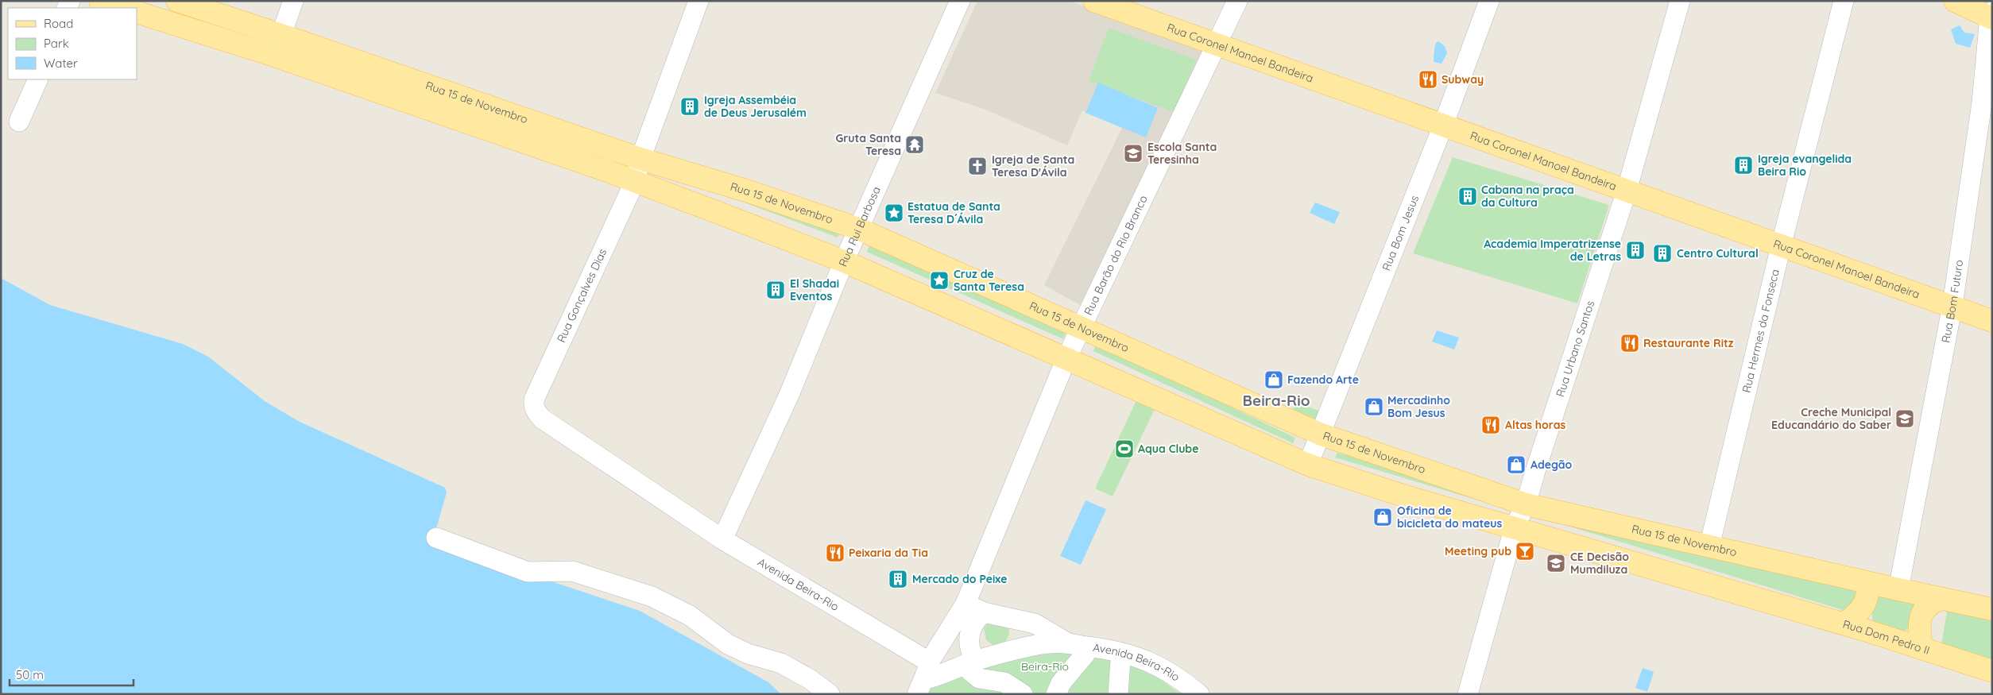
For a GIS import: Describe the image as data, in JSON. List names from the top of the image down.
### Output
{
  "streets": {
    "main road": ["Rua Coronel Manoel Bandeira", "Rua 15 de Novembro", "Rua Dom Pedro II"],
    "street": [
      "Rua Rui Barbosa",
      "Rua Bom Jesus",
      "Rua Barão do Rio Branco",
      "Rua Gonçalves Dias",
      "Rua Bom Futuro",
      "Rua Hermes da Fonseca",
      "Rua Urbano Santos",
      "Avenida Beira-Rio"
    ]
  },
  "crossings": [
    ["Rua Coronel Manoel Bandeira", "Rua Bom Jesus"],
    ["Rua Coronel Manoel Bandeira", "Rua Barão do Rio Branco"],
    ["Rua Coronel Manoel Bandeira", "Rua Bom Futuro"],
    ["Rua Coronel Manoel Bandeira", "Rua Hermes da Fonseca"],
    ["Rua Coronel Manoel Bandeira", "Rua Urbano Santos"],
    ["Rua 15 de Novembro", "Rua Rui Barbosa"],
    ["Rua 15 de Novembro", "Rua Bom Jesus"],
    ["Rua 15 de Novembro", "Rua Barão do Rio Branco"],
    ["Rua 15 de Novembro", "Rua Gonçalves Dias"],
    ["Rua 15 de Novembro", "Rua Bom Futuro"],
    ["Rua 15 de Novembro", "Rua Hermes da Fonseca"],
    ["Rua 15 de Novembro", "Rua Urbano Santos"],
    ["Rua 15 de Novembro", "Rua Dom Pedro II"],
    ["Rua Rui Barbosa", "Avenida Beira-Rio"],
    ["Rua Barão do Rio Branco", "Avenida Beira-Rio"],
    ["Rua Gonçalves Dias", "Avenida Beira-Rio"]
  ],
  "districts": ["Beira-Rio"],
  "parks": ["Beira-Rio"],
  "places": {
    "restaurant": [
      "Subway",
      "Restaurante Ritz",
      "Altas horas",
      "Peixaria da Tia"
    ],
    "building": [
      "Igreja Assembéia de Deus Jerusalém",
      "Igreja evangelida Beira Rio",
      "Cabana na praça da Cultura",
      "Academia Imperatrizense de Letras",
      "Centro Cultural",
      "El Shadai Eventos",
      "Mercado do Peixe"
    ],
    "temple": ["Gruta Santa Teresa"],
    "school or university": ["Escola Santa Teresinha", "Creche Municipal Educandário do Saber", "CE Decisão Mumdiluza"],
    "church": ["Igreja de Santa Teresa D'Ávila"],
    "place": ["Estatua de Santa Teresa D´Ávila", "Cruz de Santa Teresa"],
    "shop": [
      "Fazendo Arte",
      "Mercadinho Bom Jesus",
      "Adegão",
      "Oficina de bicicleta do mateus"
    ],
    "sports": ["Aqua Clube"],
    "bar": ["Meeting pub"]
  },
  "legend": ["Road", "Park", "Water"],
  "scale_bar": "50 m"
}
